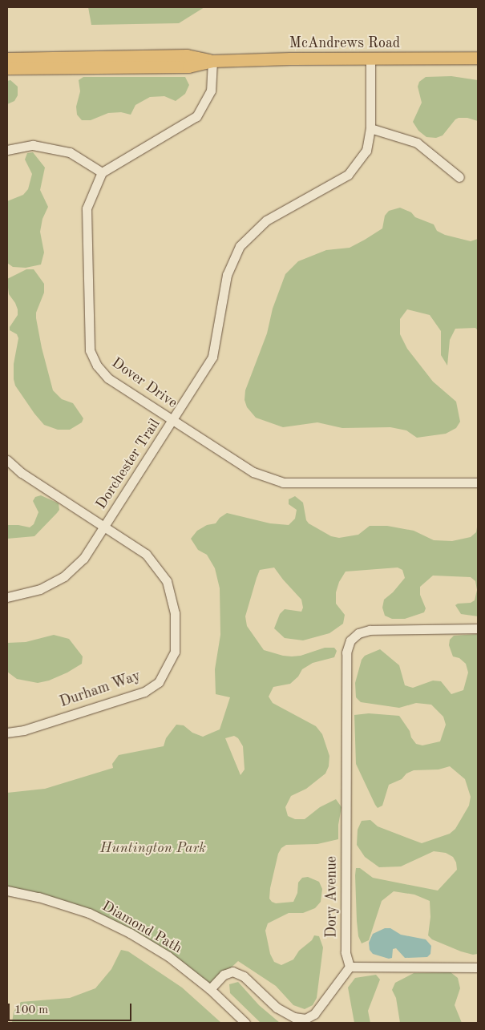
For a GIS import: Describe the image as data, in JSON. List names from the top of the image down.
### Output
{
  "streets": {
    "main road": ["McAndrews Road"],
    "street": [
      "Dover Drive",
      "Dorchester Trail",
      "Durham Way",
      "Dory Avenue",
      "Diamond Path"
    ]
  },
  "crossings": [
    ["McAndrews Road", "Dorchester Trail"],
    ["Dover Drive", "Dorchester Trail"],
    ["Dorchester Trail", "Durham Way"]
  ],
  "parks": ["Huntington Park"],
  "scale_bar": "100 m"
}
